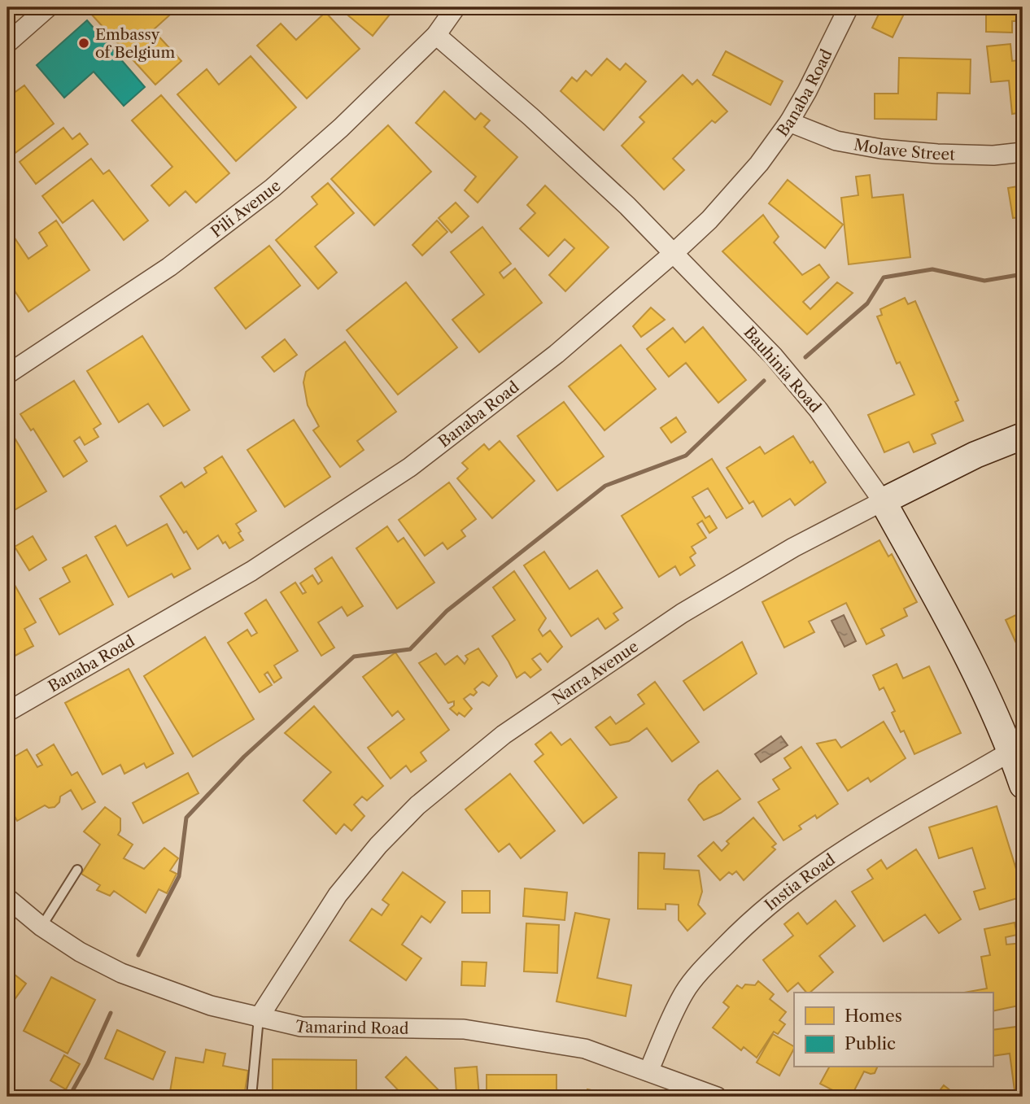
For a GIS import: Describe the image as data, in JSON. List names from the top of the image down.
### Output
{
  "streets": {
    "street": [
      "Banaba Road",
      "Molave Street",
      "Pili Avenue",
      "Bauhinia Road",
      "Narra Avenue",
      "Instia Road",
      "Tamarind Road"
    ]
  },
  "crossings": [
    ["Banaba Road", "Molave Street"],
    ["Banaba Road", "Bauhinia Road"],
    ["Pili Avenue", "Bauhinia Road"],
    ["Bauhinia Road", "Narra Avenue"],
    ["Bauhinia Road", "Instia Road"],
    ["Narra Avenue", "Tamarind Road"],
    ["Instia Road", "Tamarind Road"]
  ],
  "places": ["Embassy of Belgium"],
  "legend": ["Homes", "Public"]
}
